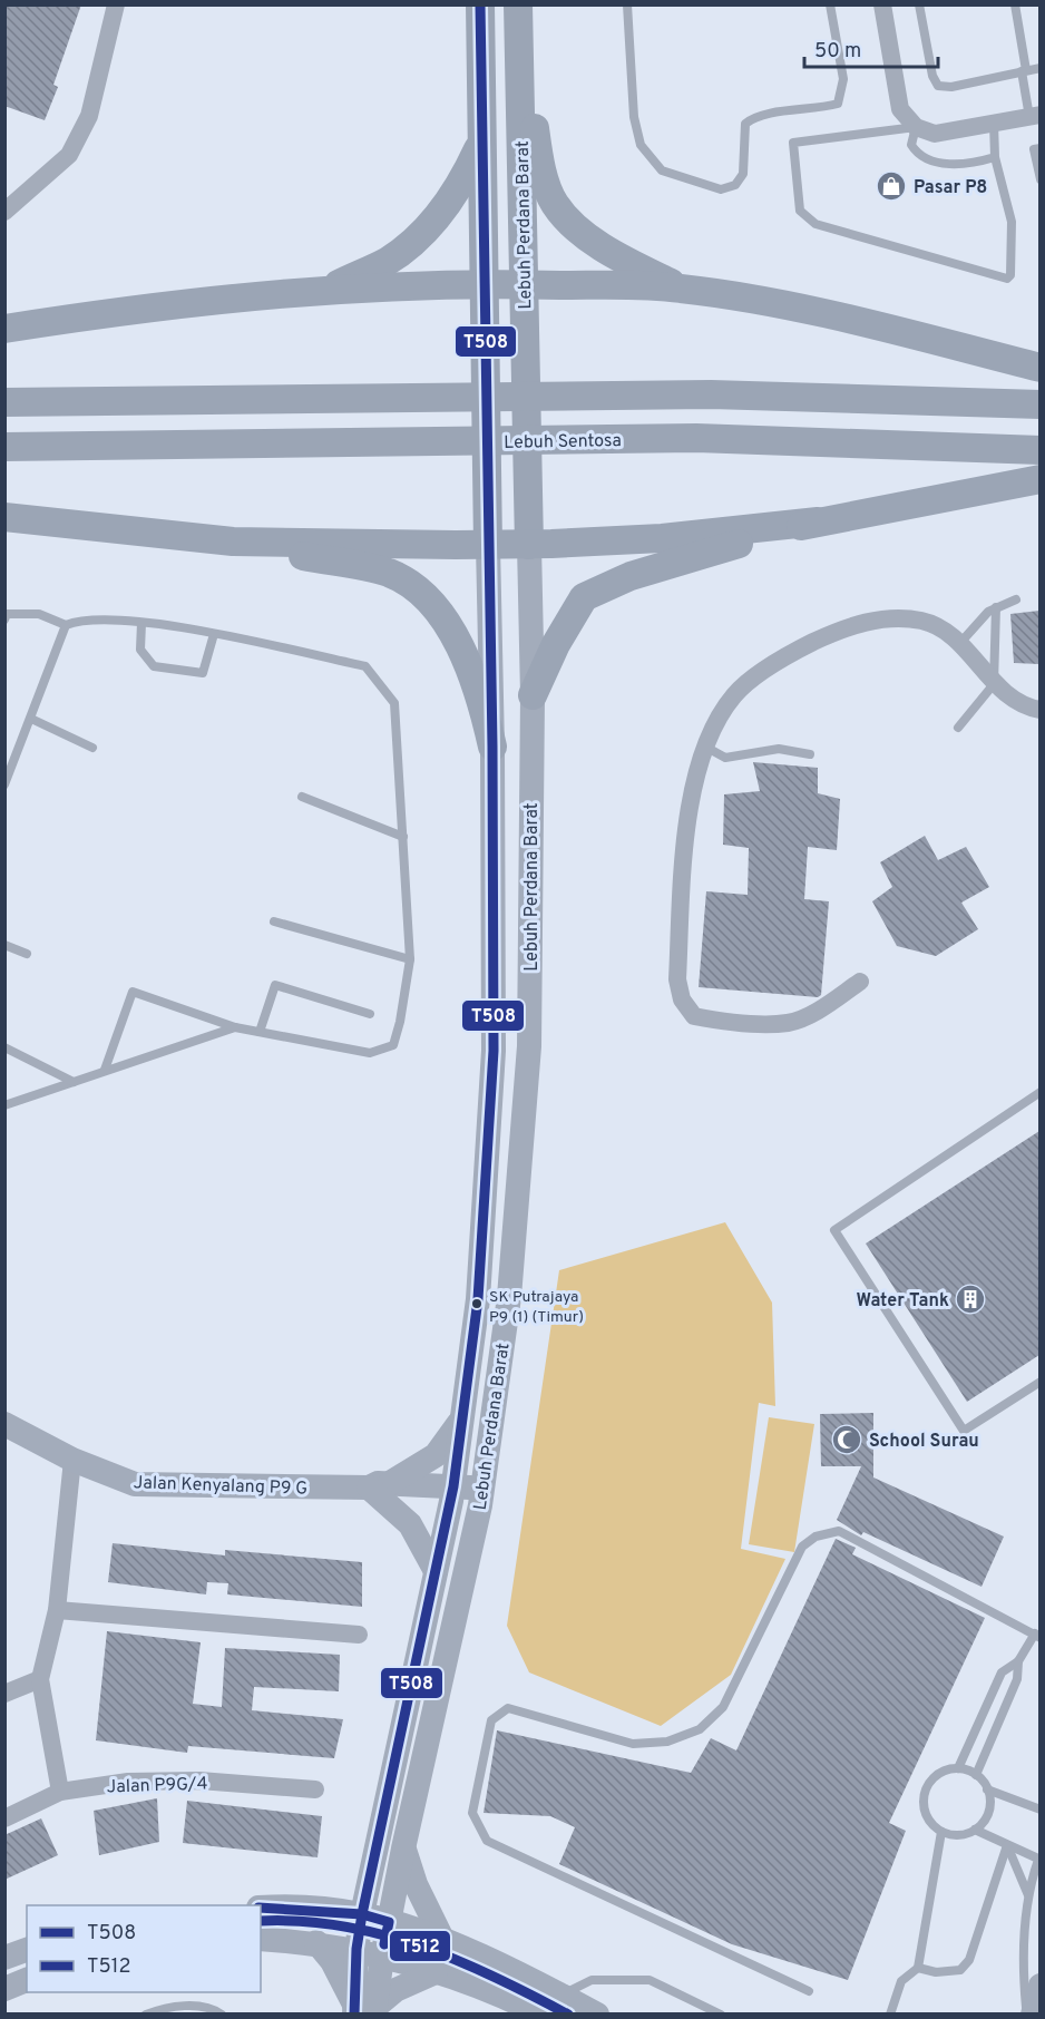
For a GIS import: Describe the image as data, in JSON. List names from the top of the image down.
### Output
{
  "streets": {
    "main road": ["Lebuh Perdana Barat", "Lebuh Sentosa"],
    "street": ["Jalan Kenyalang P9 G", "Jalan P9G/4"]
  },
  "crossings": [
    ["Lebuh Perdana Barat", "Jalan Kenyalang P9 G"]
  ],
  "places": {
    "shop": ["Pasar P8"],
    "building": ["Water Tank"],
    "other": ["SK Putrajaya P9 (1) (Timur)"],
    "mosque": ["School Surau"]
  },
  "lines": ["transit line T508", "transit line T512"],
  "legend": ["T508", "T512"],
  "scale_bar": "50 m"
}
